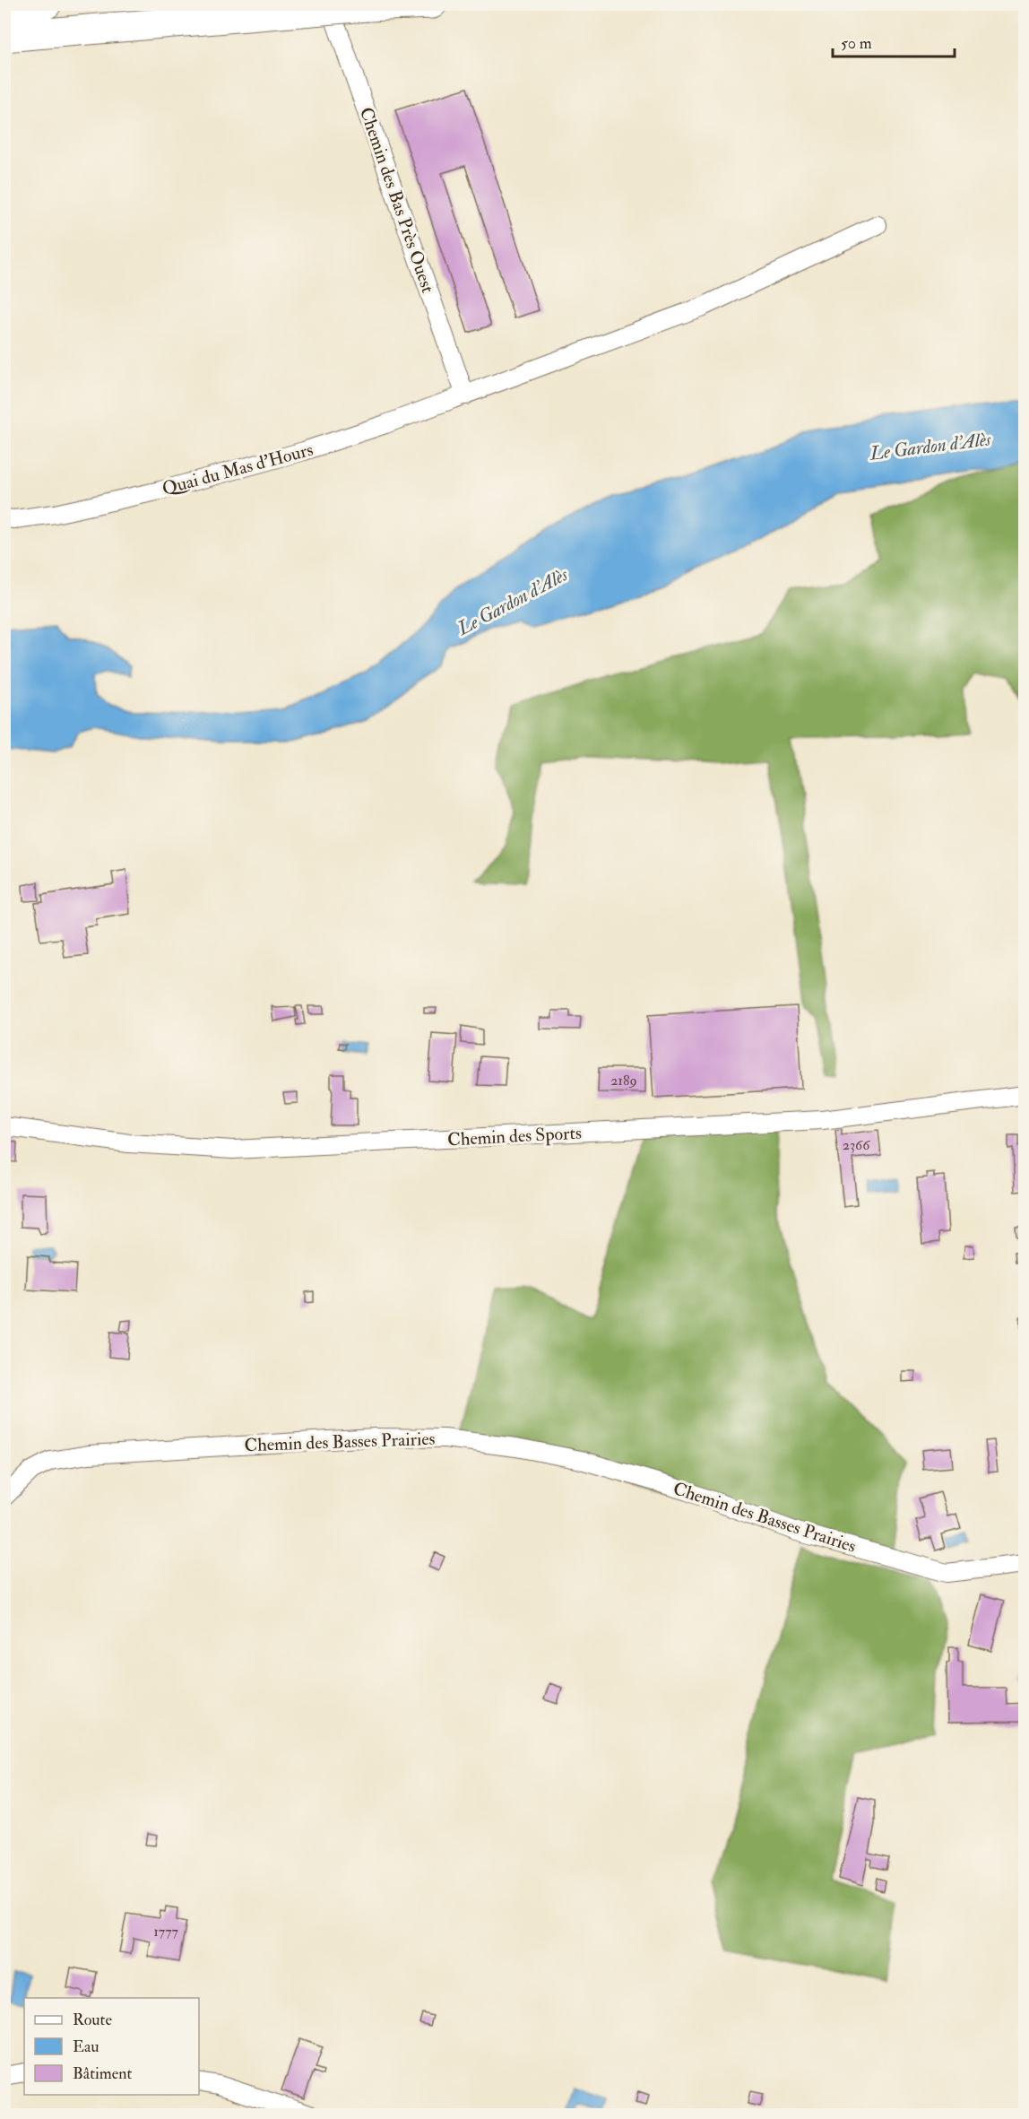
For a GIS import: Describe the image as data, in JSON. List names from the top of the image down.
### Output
{
  "streets": {
    "street": [
      "Chemin des Bas Près Ouest",
      "Quai du Mas d'Hours",
      "Chemin des Sports",
      "Chemin des Basses Prairies"
    ]
  },
  "crossings": [
    ["Chemin des Bas Près Ouest", "Quai du Mas d'Hours"]
  ],
  "water": ["Le Gardon d'Alès"],
  "house_numbers": ["2189", "2366", "1777"],
  "legend": ["Route", "Eau", "Bâtiment"],
  "scale_bar": "50 m"
}
